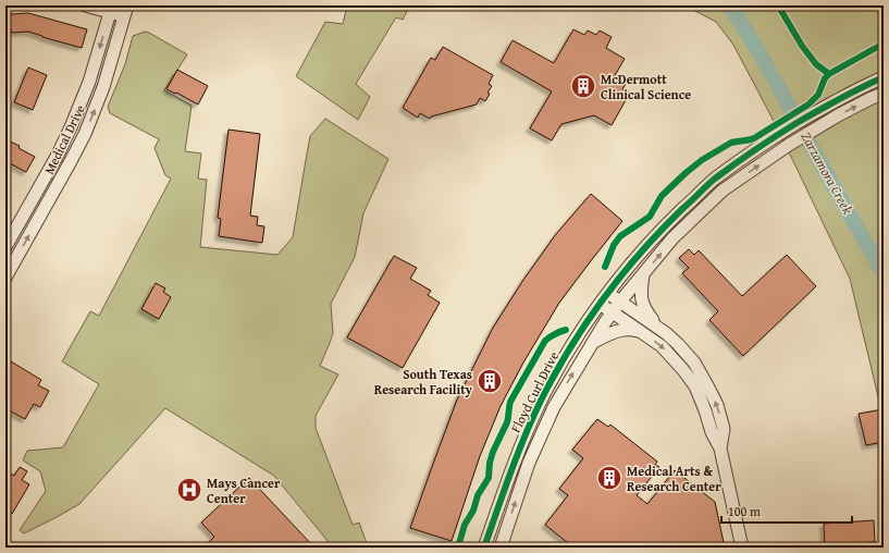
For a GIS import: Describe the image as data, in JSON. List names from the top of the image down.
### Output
{
  "streets": {
    "street": ["Medical Drive", "Floyd Curl Drive"]
  },
  "water": ["Zarzamora Creek"],
  "places": {
    "building": ["McDermott Clinical Science", "South Texas Research Facility", "Medical Arts & Research Center"],
    "hospital": ["Mays Cancer Center"]
  },
  "scale_bar": "100 m"
}
